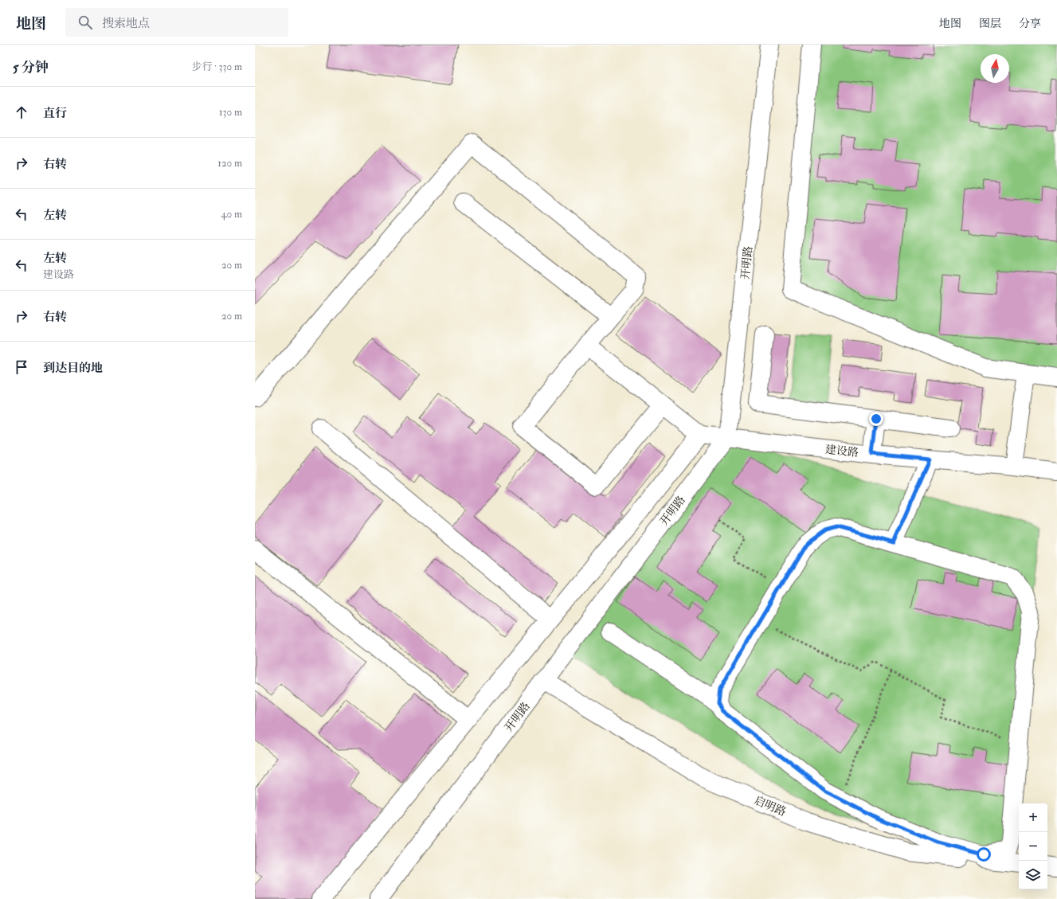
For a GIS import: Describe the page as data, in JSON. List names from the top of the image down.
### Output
{
  "streets": {
    "street": ["开明路", "建设路", "启明路"]
  },
  "crossings": [
    ["开明路", "建设路"],
    ["开明路", "启明路"]
  ],
  "north": "top",
  "page": {
    "header": "地图",
    "search": "搜索地点",
    "nav": ["地图", "图层", "分享"],
    "heading": ["5 分钟", "步行 · 330 m"],
    "list": [
      ["直行", "130 m"],
      ["右转", "120 m"],
      ["左转", "40 m"],
      ["左转", "建设路", "20 m"],
      ["右转", "20 m"],
      "到达目的地"
    ],
    "map_buttons": ["+", "−"]
  }
}
